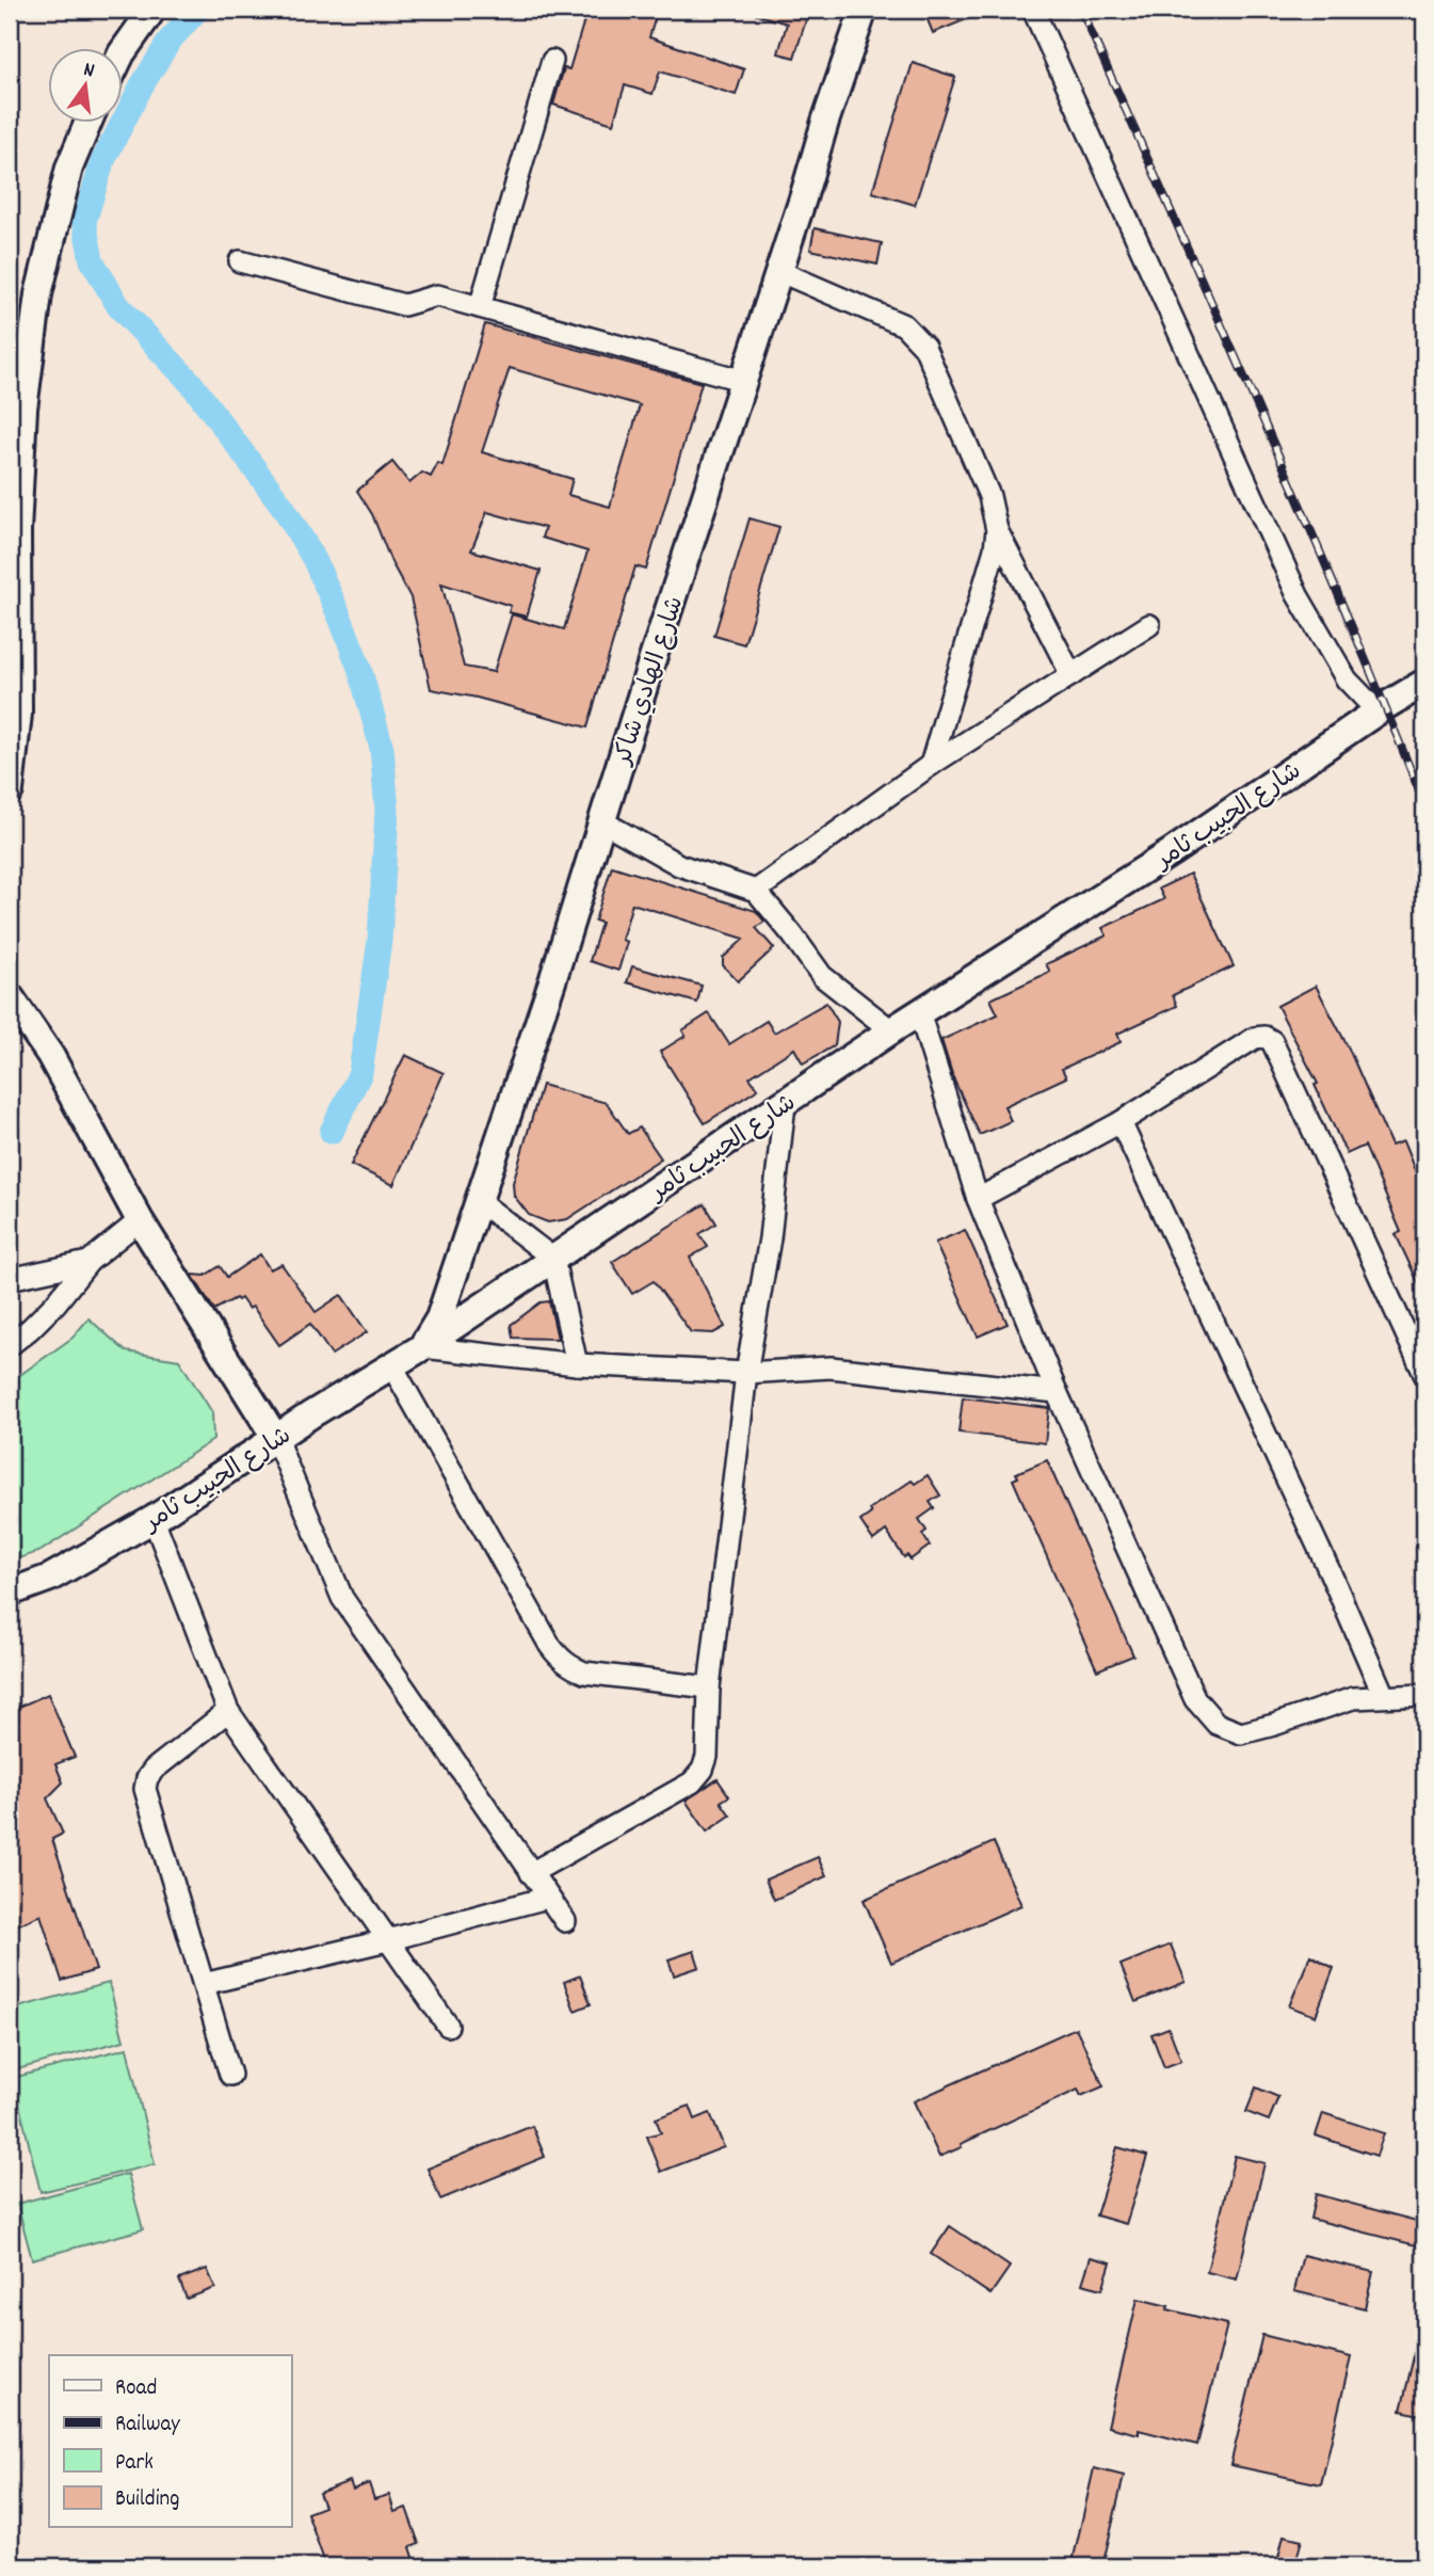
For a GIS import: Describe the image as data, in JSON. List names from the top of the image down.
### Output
{
  "streets": {
    "street": ["شارع الهادي شاكر", "شارع الحبيب ثامر"]
  },
  "crossings": [
    ["شارع الهادي شاكر", "شارع الحبيب ثامر"]
  ],
  "legend": [
    "Road",
    "Railway",
    "Park",
    "Building"
  ],
  "north": "top"
}
